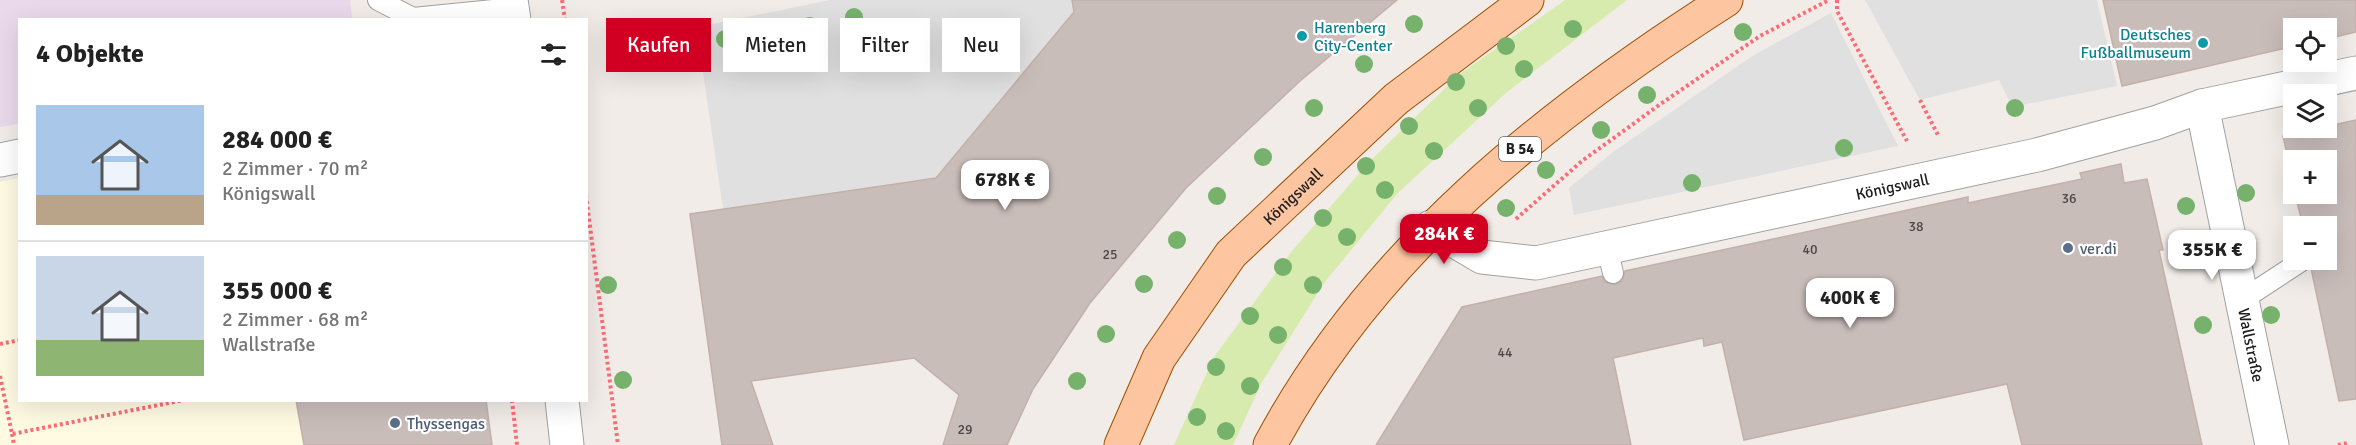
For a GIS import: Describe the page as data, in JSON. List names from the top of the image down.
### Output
{
  "streets": {
    "main road": ["B 54", "Königswall"],
    "street": ["Wallstraße"]
  },
  "crossings": [
    ["B 54", "Königswall"],
    ["Königswall", "Wallstraße"]
  ],
  "places": [
    "Harenberg City-Center",
    "Deutsches Fußballmuseum",
    "ver.di",
    "Thyssengas"
  ],
  "house_numbers": [
    "36",
    "38",
    "40",
    "25",
    "44",
    "29"
  ],
  "page": {
    "map_buttons": ["+", "−"],
    "chip": [
      "Kaufen",
      "Mieten",
      "Filter",
      "Neu"
    ],
    "heading": "4 Objekte",
    "list": [
      {
        "name": "284 000 €",
        "note": "2 Zimmer · 70 m² · Königswall"
      },
      {
        "name": "355 000 €",
        "note": "2 Zimmer · 68 m² · Wallstraße"
      }
    ],
    "price": [
      "678K €",
      "284K €",
      "355K €",
      "400K €"
    ]
  }
}
